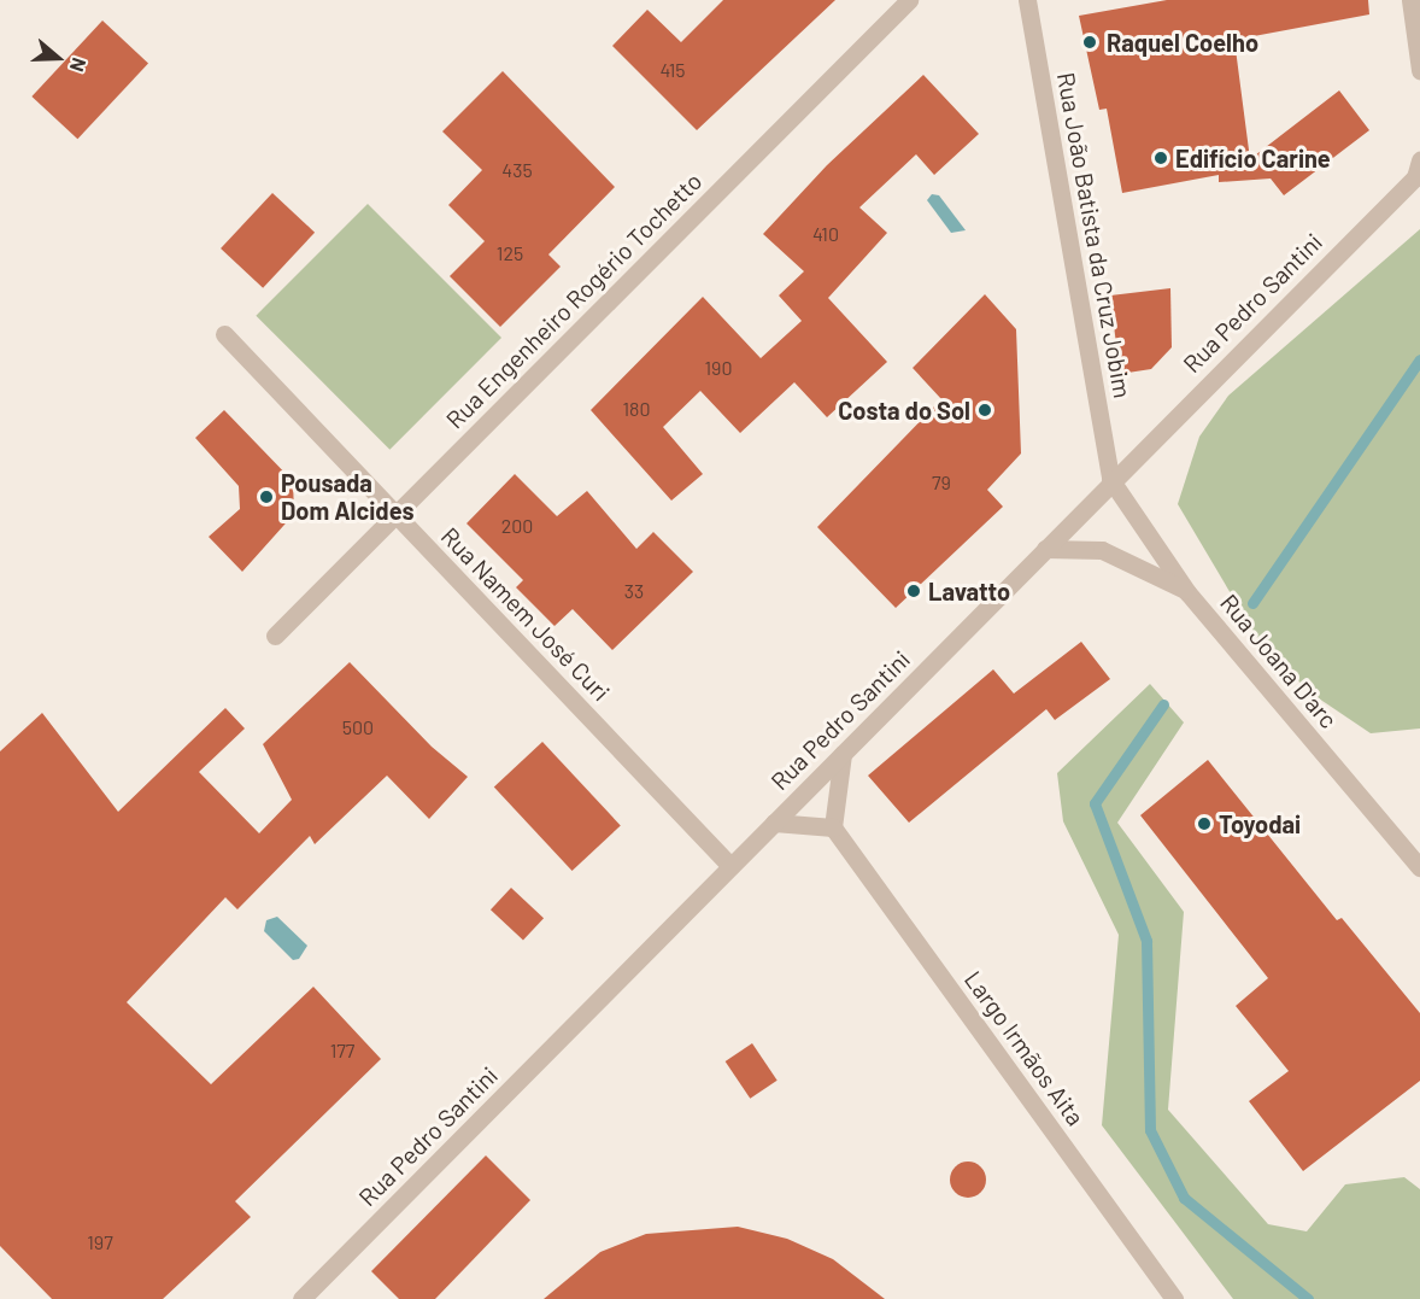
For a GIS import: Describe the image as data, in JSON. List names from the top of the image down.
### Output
{
  "streets": {
    "street": [
      "Rua João Batista da Cruz Jobim",
      "Rua Engenheiro Rogério Tochetto",
      "Rua Pedro Santini",
      "Rua Namem José Curi",
      "Rua Joana D'arc",
      "Largo Irmãos Aita"
    ]
  },
  "crossings": [
    ["Rua João Batista da Cruz Jobim", "Rua Pedro Santini"],
    ["Rua João Batista da Cruz Jobim", "Rua Joana D'arc"],
    ["Rua Engenheiro Rogério Tochetto", "Rua Namem José Curi"],
    ["Rua Pedro Santini", "Rua Namem José Curi"],
    ["Rua Pedro Santini", "Rua Joana D'arc"]
  ],
  "places": [
    "Raquel Coelho",
    "Edifício Carine",
    "Costa do Sol",
    "Pousada Dom Alcides",
    "Lavatto",
    "Toyodai"
  ],
  "house_numbers": [
    "415",
    "435",
    "410",
    "125",
    "190",
    "180",
    "79",
    "200",
    "33",
    "500",
    "177",
    "197"
  ],
  "north": "right"
}
